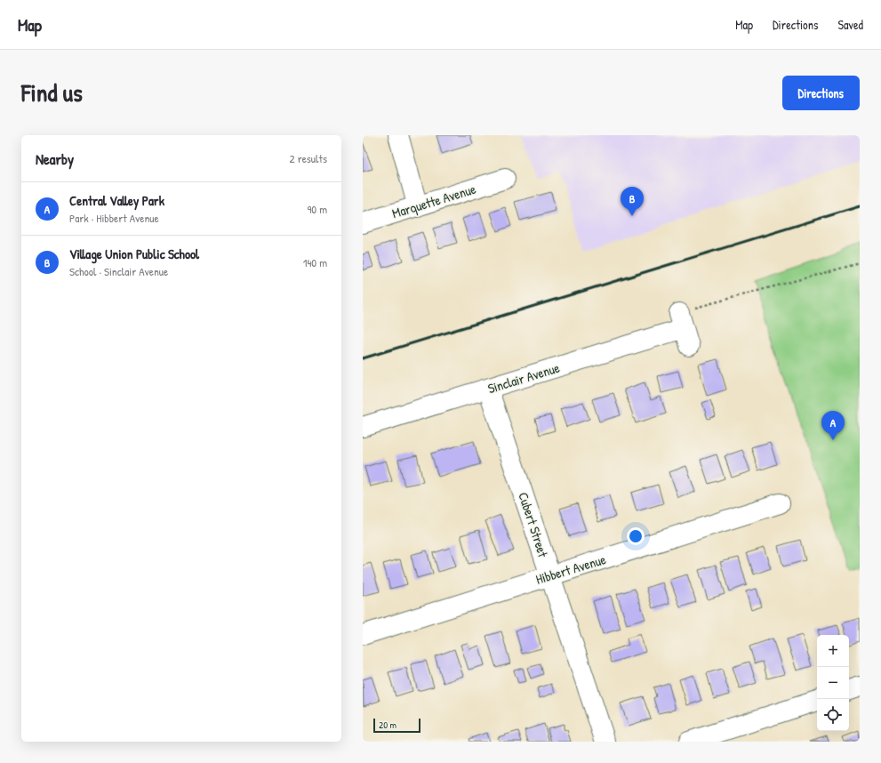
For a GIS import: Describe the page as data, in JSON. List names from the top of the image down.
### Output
{
  "streets": {
    "street": [
      "Marquette Avenue",
      "Sinclair Avenue",
      "Cubert Street",
      "Hibbert Avenue"
    ]
  },
  "crossings": [
    ["Sinclair Avenue", "Cubert Street"],
    ["Cubert Street", "Hibbert Avenue"]
  ],
  "scale_bar": "20 m",
  "page": {
    "header": "Map",
    "nav": ["Map", "Directions", "Saved"],
    "title": "Find us",
    "buttons": "Directions",
    "heading": ["Nearby", "2 results"],
    "list": [
      {
        "mark": "A",
        "name": "Central Valley Park",
        "note": "Park · Hibbert Avenue",
        "value": "90 m"
      },
      {
        "mark": "B",
        "name": "Village Union Public School",
        "note": "School · Sinclair Avenue",
        "value": "140 m"
      }
    ],
    "pins": ["B", "A"],
    "map_buttons": ["+", "−"],
    "scale": "20 m"
  }
}
